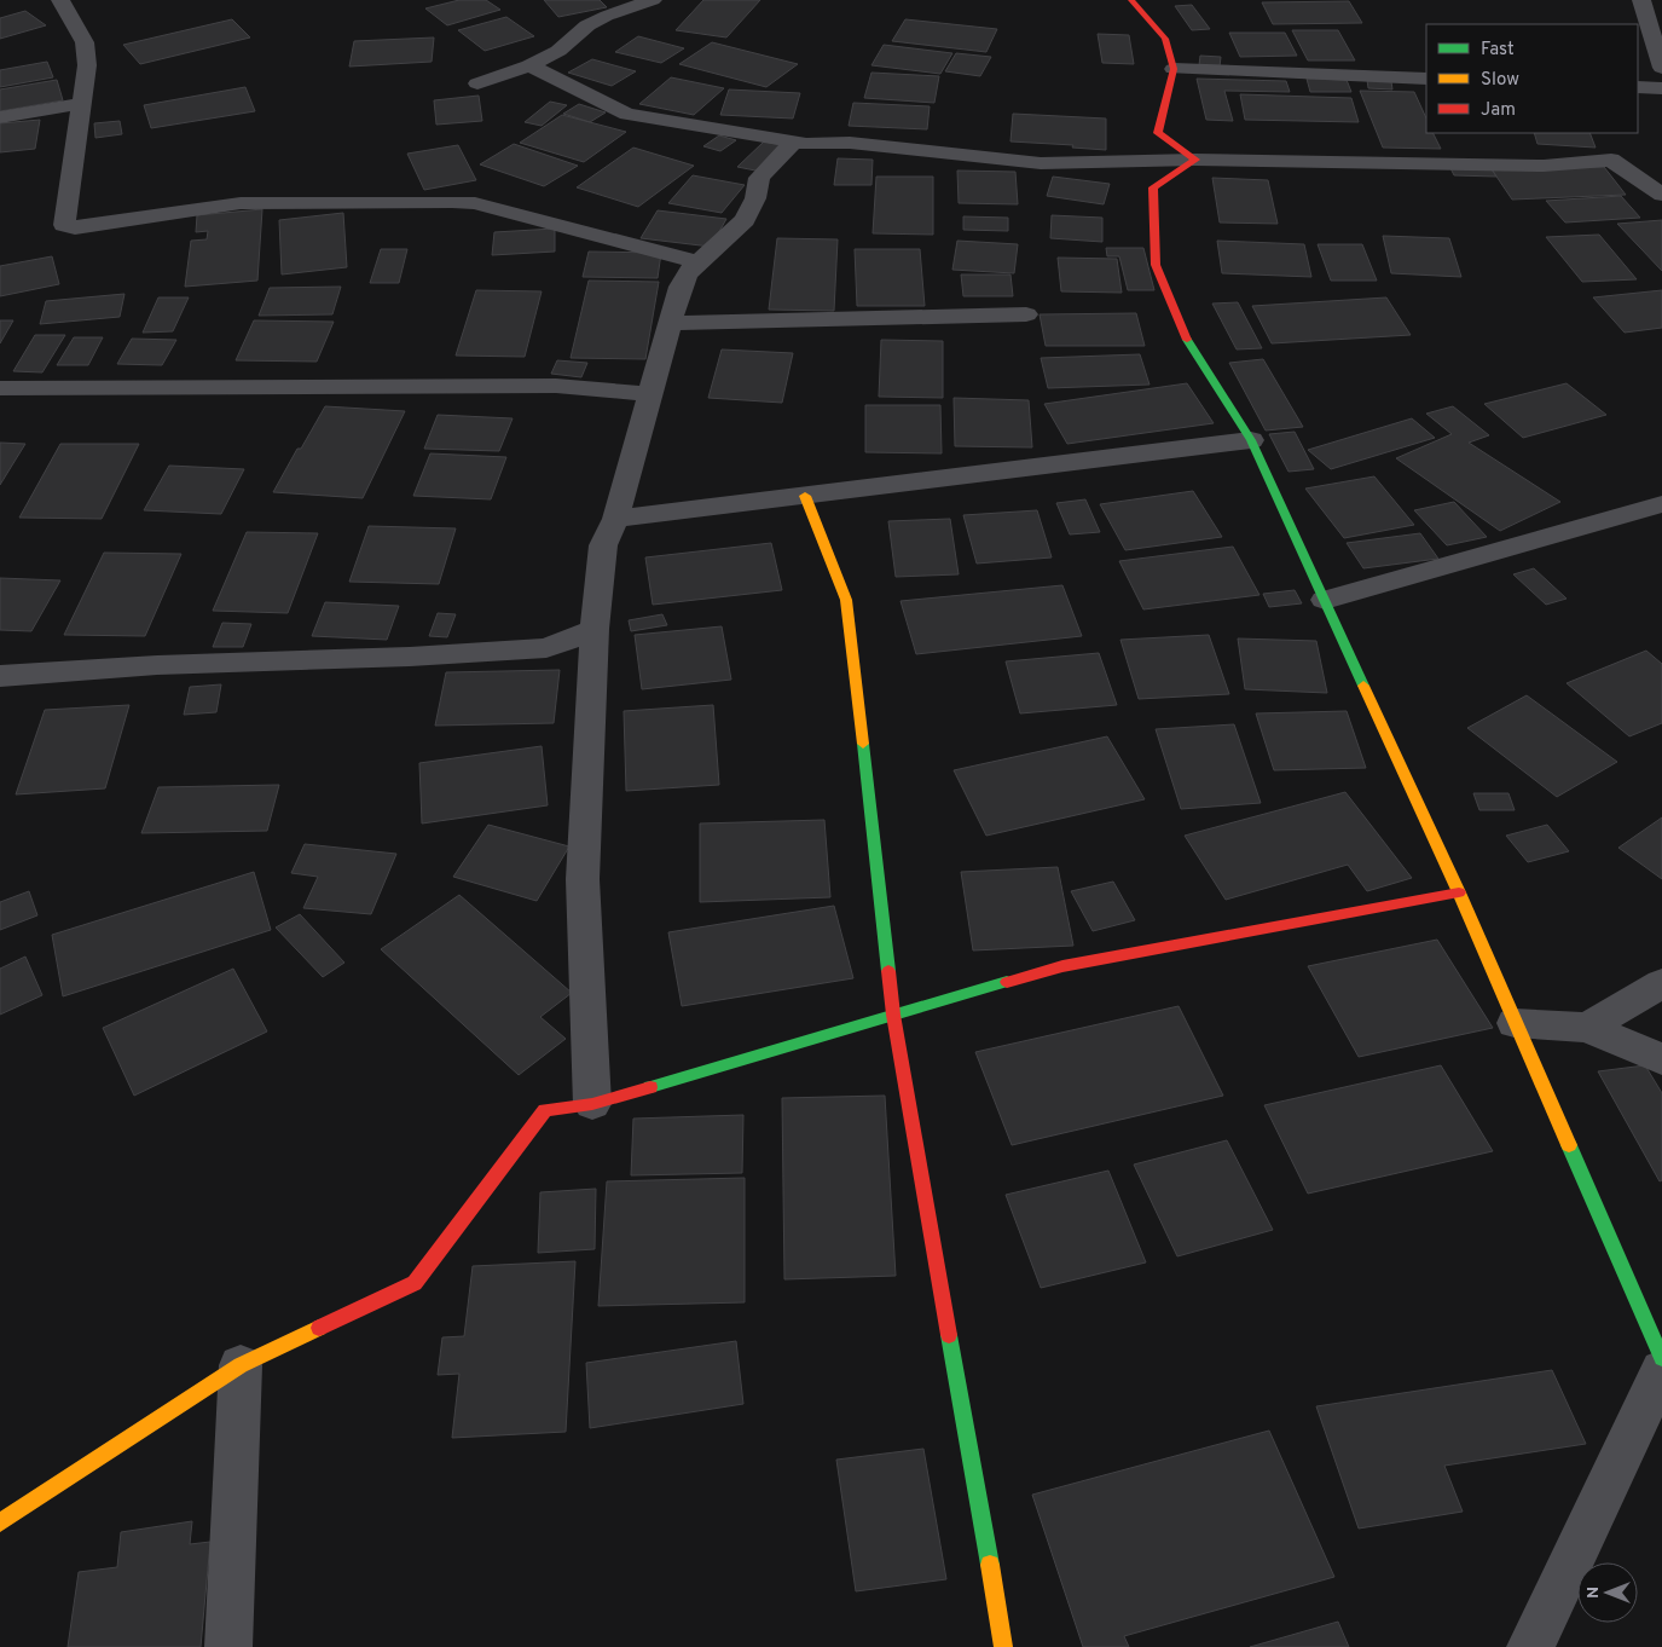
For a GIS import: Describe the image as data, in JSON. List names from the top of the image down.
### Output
{
  "legend": ["Fast", "Slow", "Jam"],
  "north": "left"
}
